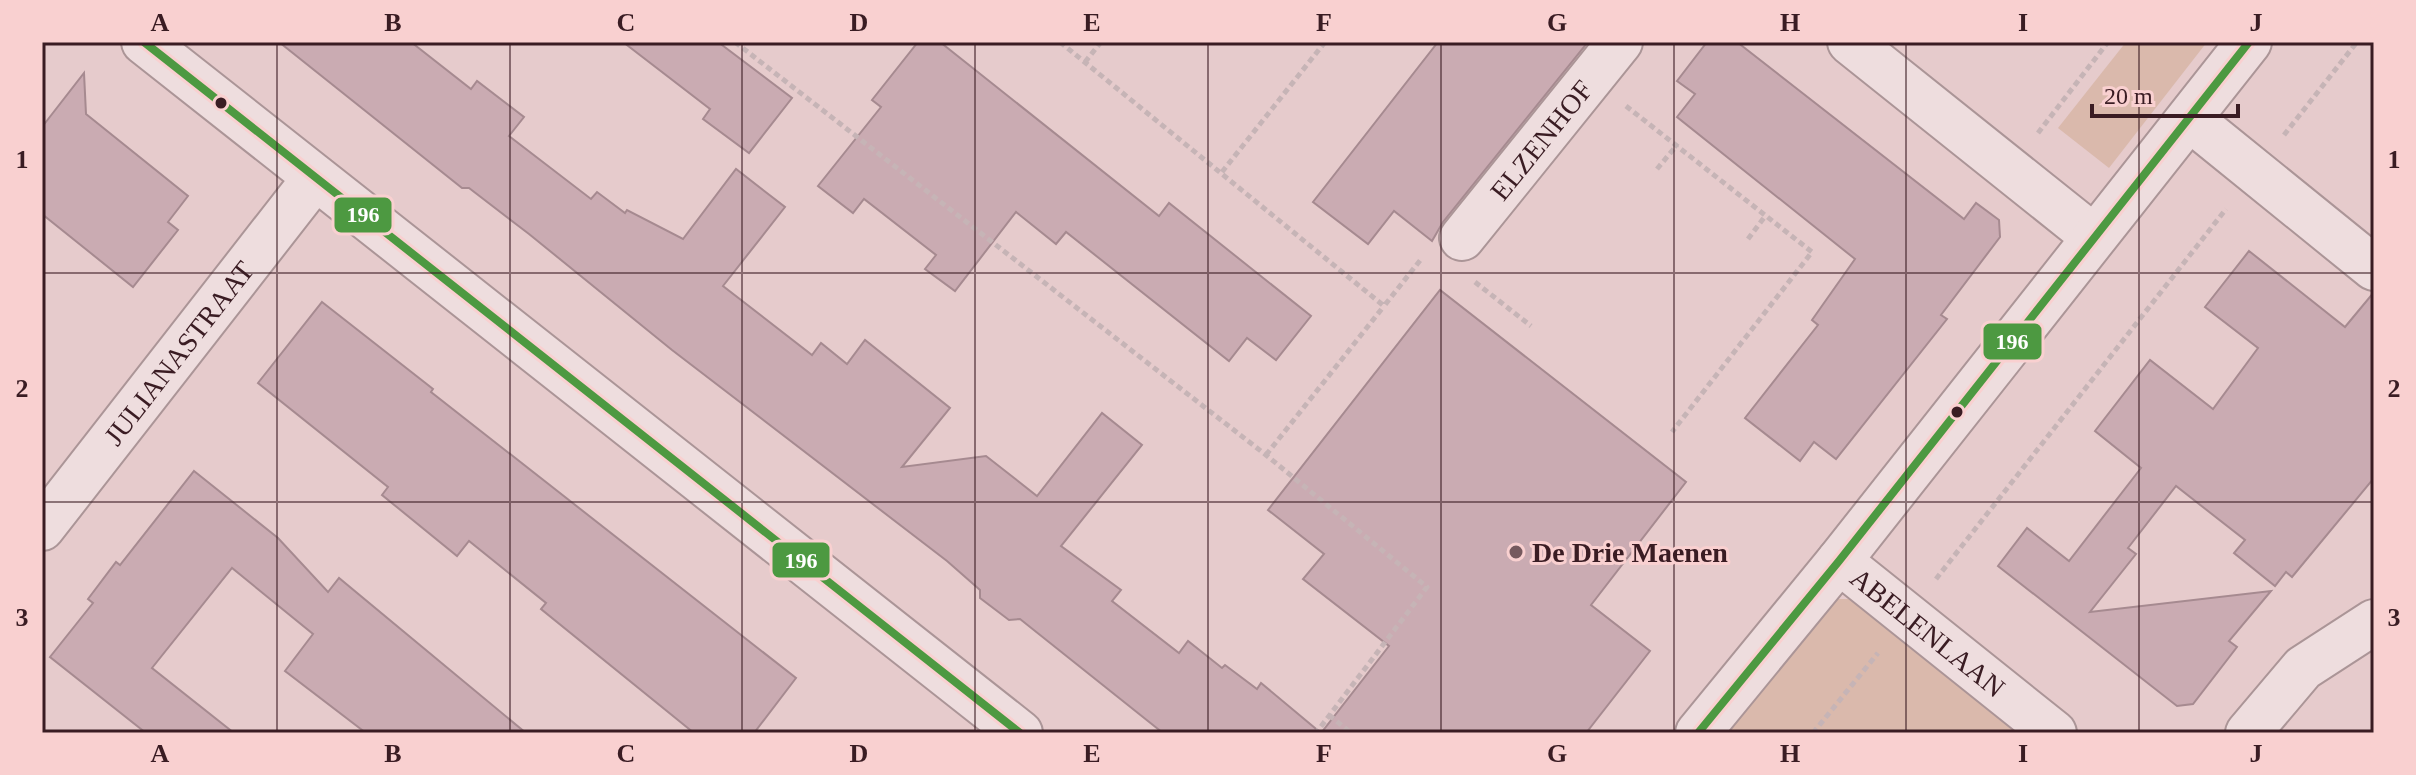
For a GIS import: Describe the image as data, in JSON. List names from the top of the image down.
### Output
{
  "streets": {
    "street": ["ELZENHOF", "JULIANASTRAAT", "ABELENLAAN"]
  },
  "places": ["De Drie Maenen"],
  "lines": ["transit line 196"],
  "scale_bar": "20 m",
  "grid": {
    "columns": [
      "A",
      "B",
      "C",
      "D",
      "E",
      "F",
      "G",
      "H",
      "I",
      "J"
    ],
    "rows": ["1", "2", "3"]
  }
}
